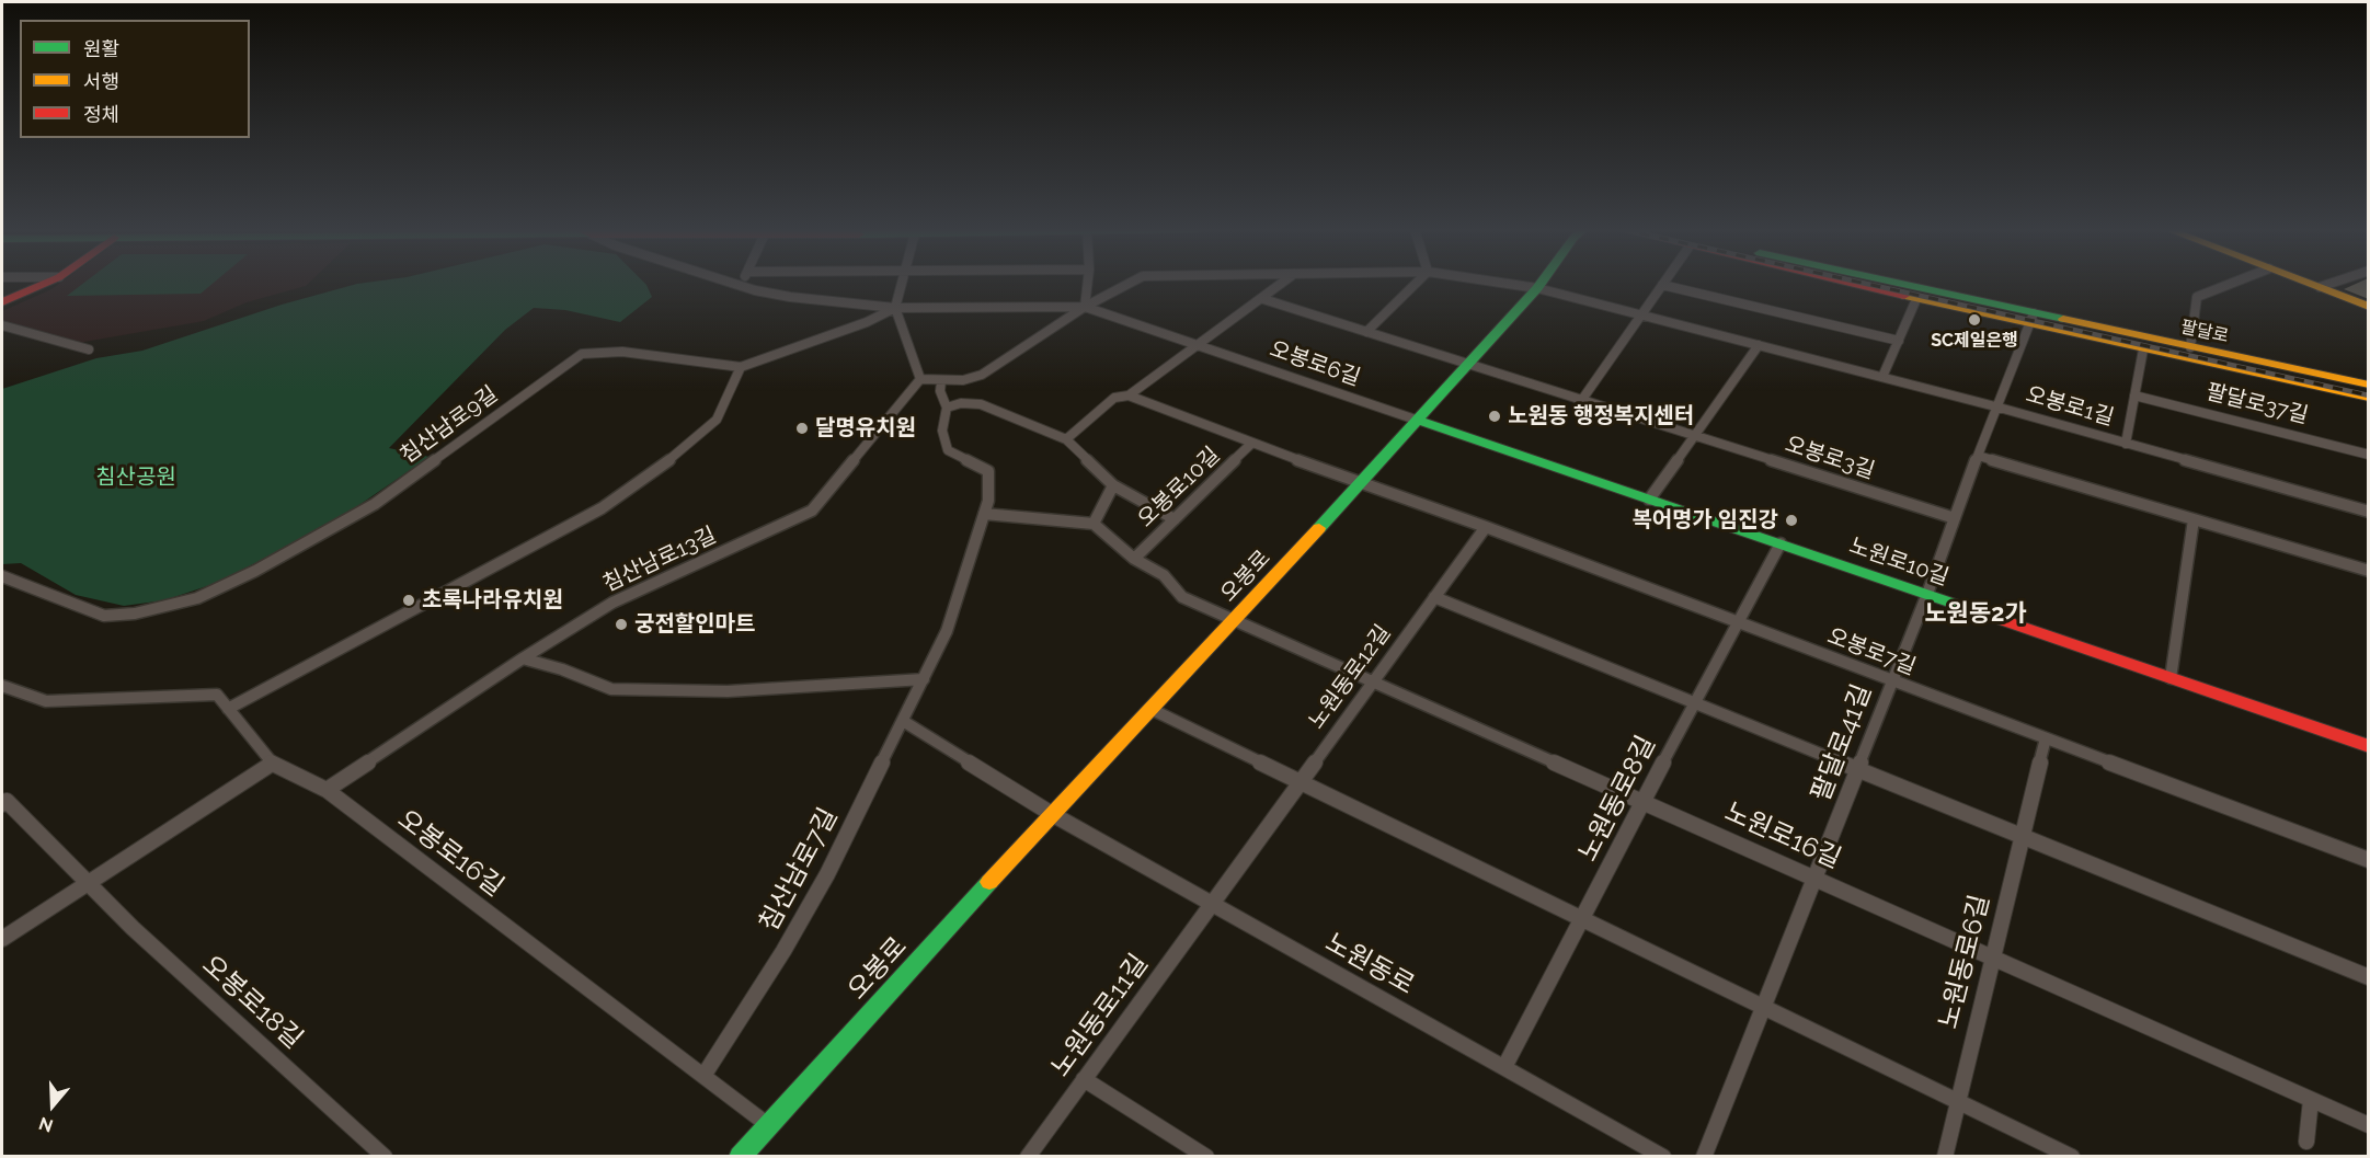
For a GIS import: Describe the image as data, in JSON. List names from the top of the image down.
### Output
{
  "streets": {
    "main road": ["팔달로", "노원로10길", "오봉로"],
    "street": [
      "오봉로6길",
      "팔달로37길",
      "오봉로1길",
      "침산남로9길",
      "오봉로3길",
      "오봉로10길",
      "침산남로13길",
      "오봉로7길",
      "노원동로12길",
      "팔달로41길",
      "노원동로8길",
      "노원로16길",
      "오봉로16길",
      "침산남로7길",
      "노원동로6길",
      "노원동로",
      "오봉로18길",
      "노원동로11길"
    ]
  },
  "crossings": [
    ["팔달로", "팔달로41길"],
    ["오봉로6길", "오봉로1길"],
    ["오봉로6길", "노원로10길"],
    ["오봉로6길", "오봉로"],
    ["오봉로1길", "오봉로"],
    ["오봉로1길", "팔달로41길"],
    ["오봉로3길", "오봉로"],
    ["오봉로3길", "팔달로41길"],
    ["오봉로10길", "오봉로"],
    ["오봉로10길", "노원로16길"],
    ["침산남로13길", "오봉로16길"],
    ["노원로10길", "오봉로"],
    ["노원로10길", "팔달로41길"],
    ["노원로10길", "노원동로8길"],
    ["오봉로", "오봉로7길"],
    ["오봉로", "노원로16길"],
    ["오봉로", "오봉로16길"],
    ["오봉로", "노원동로"],
    ["오봉로7길", "노원동로12길"],
    ["오봉로7길", "팔달로41길"],
    ["오봉로7길", "노원동로8길"],
    ["오봉로7길", "노원동로6길"],
    ["노원동로12길", "노원로16길"],
    ["노원동로12길", "노원동로"],
    ["노원동로12길", "노원동로11길"],
    ["팔달로41길", "노원로16길"],
    ["노원동로8길", "노원로16길"],
    ["노원동로8길", "노원동로"],
    ["노원로16길", "노원동로6길"],
    ["오봉로16길", "침산남로7길"],
    ["노원동로", "노원동로11길"]
  ],
  "districts": ["노원동2가"],
  "parks": ["침산공원"],
  "places": [
    "SC제일은행",
    "노원동 행정복지센터",
    "달명유치원",
    "복어명가 임진강",
    "초록나라유치원",
    "궁전할인마트"
  ],
  "legend": ["원활", "서행", "정체"],
  "north": "bottom"
}
